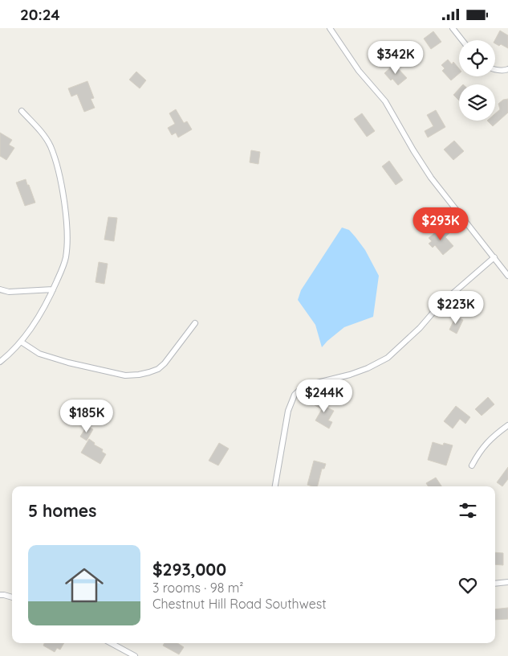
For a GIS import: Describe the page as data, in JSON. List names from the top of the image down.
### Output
{
  "page": {
    "status": "20:24",
    "price": [
      "$342K",
      "$293K",
      "$223K",
      "$244K",
      "$185K"
    ],
    "heading": "5 homes",
    "list": [
      {
        "name": "$293,000",
        "note": "3 rooms · 98 m² · Chestnut Hill Road Southwest"
      }
    ]
  }
}
